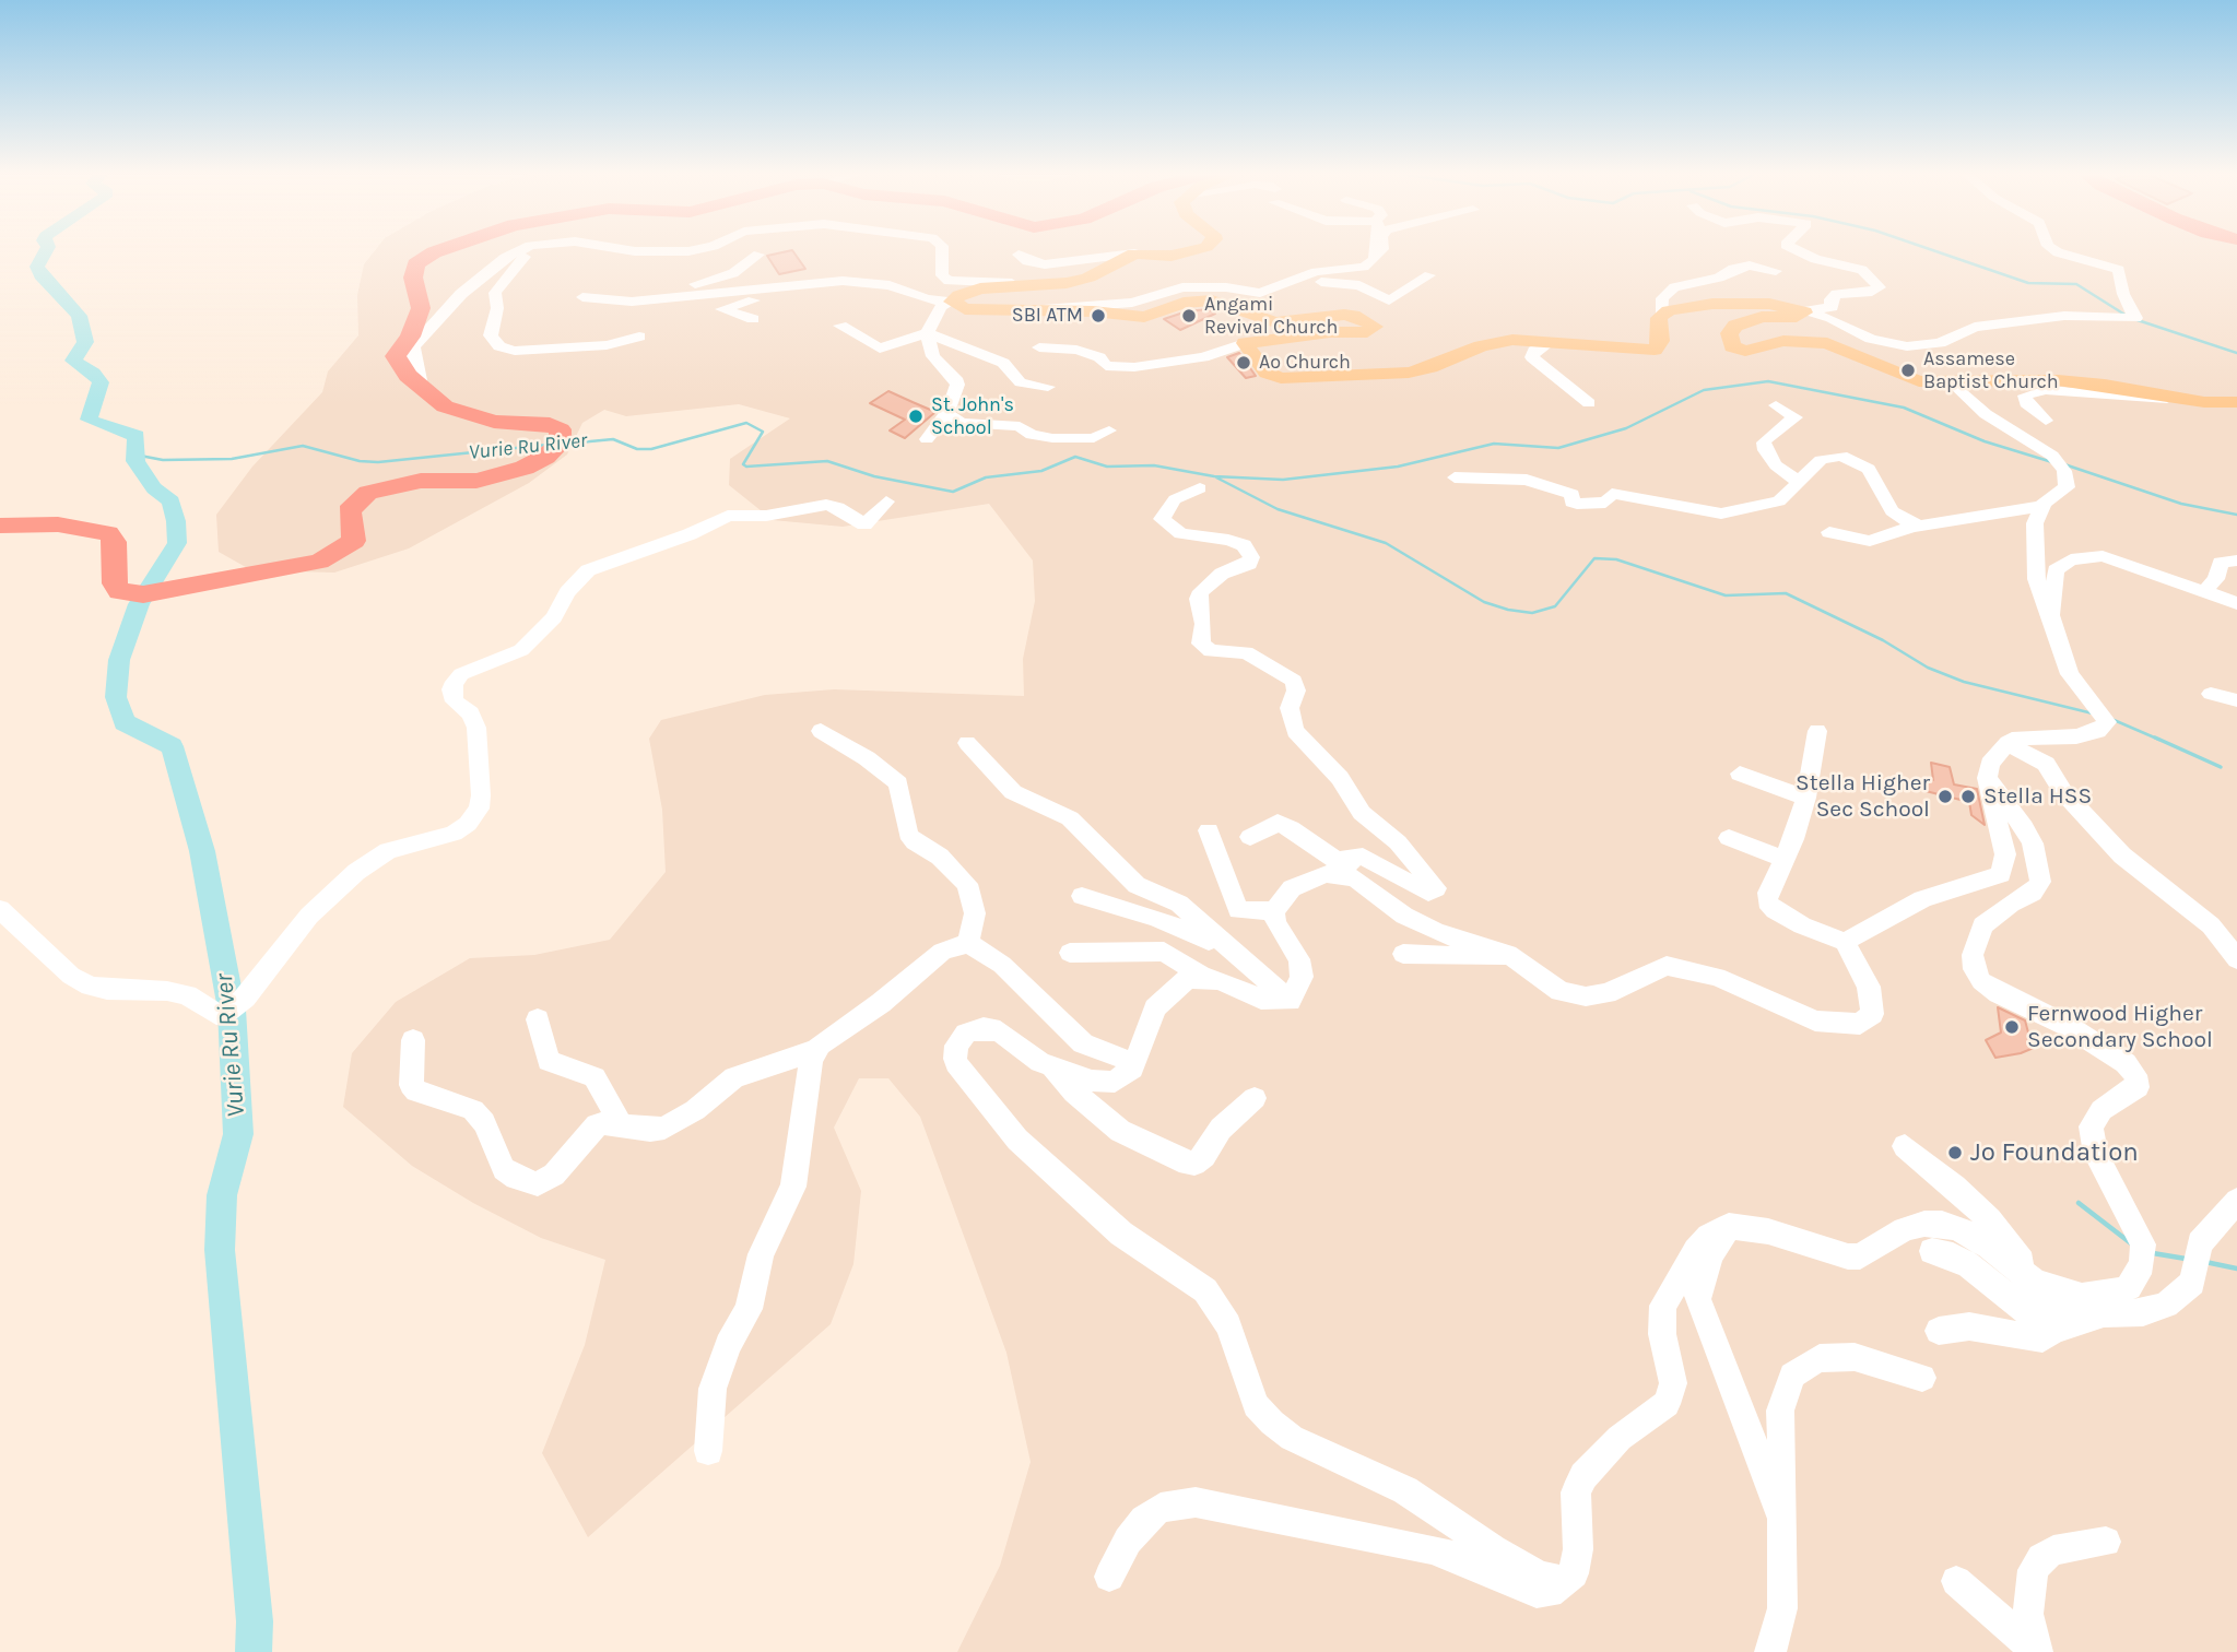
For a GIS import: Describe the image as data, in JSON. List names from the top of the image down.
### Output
{
  "water": ["Vurie Ru River"],
  "places": [
    "SBI ATM",
    "Angami Revival Church",
    "Ao Church",
    "Assamese Baptist Church",
    "St. John's School",
    "Stella Higher Sec School",
    "Stella HSS",
    "Fernwood Higher Secondary School",
    "Jo Foundation"
  ]
}
